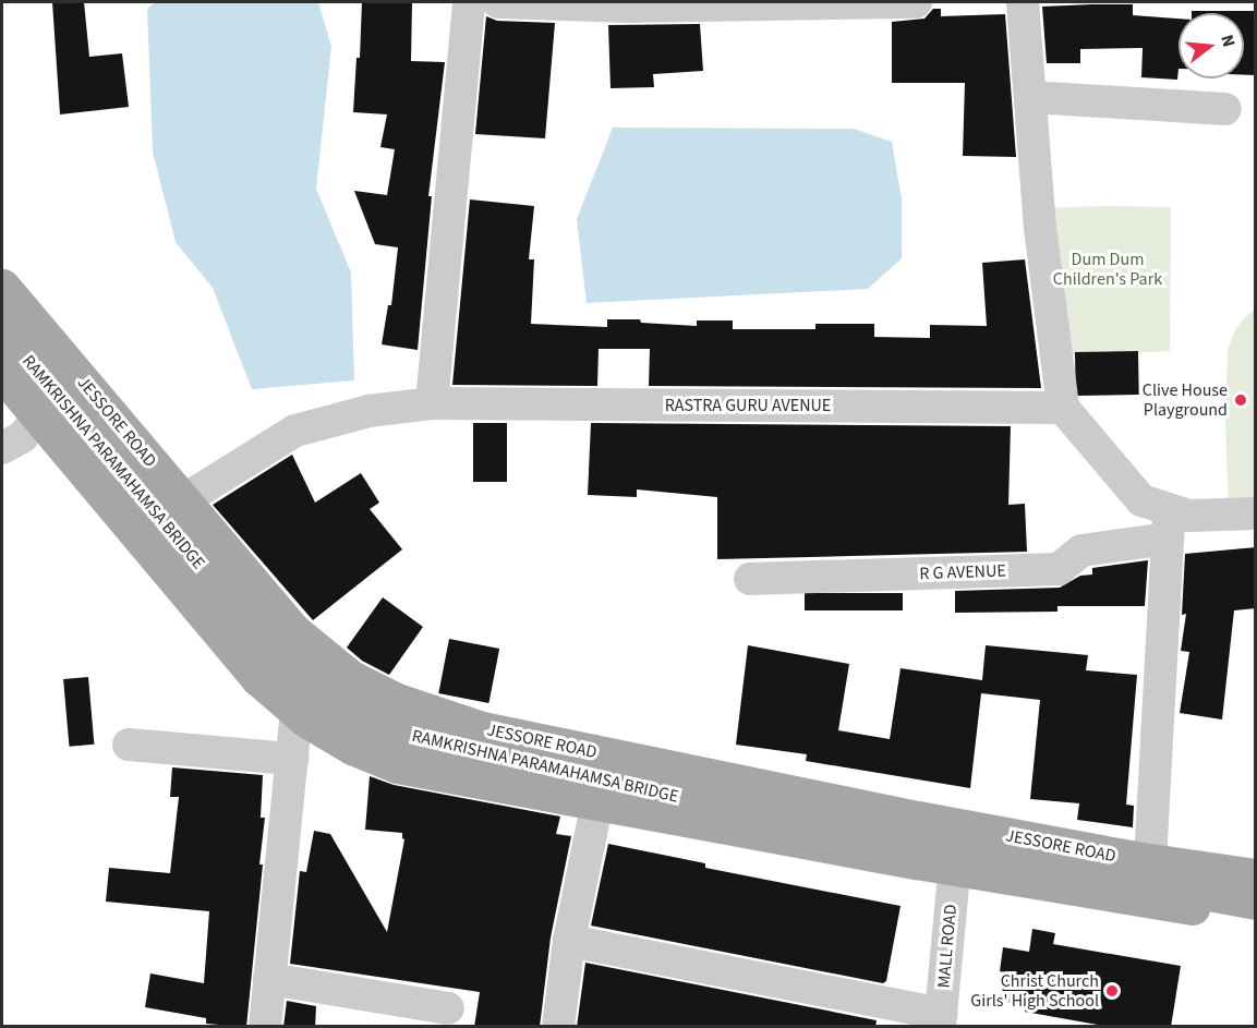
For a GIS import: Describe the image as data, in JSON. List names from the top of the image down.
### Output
{
  "streets": {
    "main road": ["JESSORE ROAD", "RAMKRISHNA PARAMAHAMSA BRIDGE"],
    "street": ["RASTRA GURU AVENUE", "R G AVENUE", "MALL ROAD"]
  },
  "crossings": [
    ["RASTRA GURU AVENUE", "JESSORE ROAD"]
  ],
  "parks": ["Dum Dum Children's Park"],
  "places": ["Clive House Playground", "Christ Church Girls' High School"],
  "north": "right"
}
